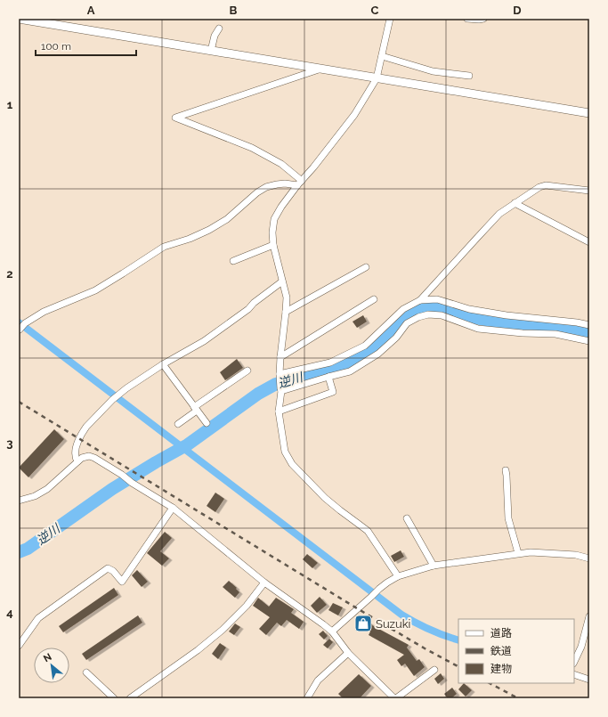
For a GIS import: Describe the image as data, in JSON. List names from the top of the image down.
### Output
{
  "water": ["逆川"],
  "places": {
    "shop": ["Suzuki"]
  },
  "legend": ["道路", "鉄道", "建物"],
  "scale_bar": "100 m",
  "north": "top left",
  "grid": {
    "columns": [
      "A",
      "B",
      "C",
      "D"
    ],
    "rows": [
      "1",
      "2",
      "3",
      "4"
    ]
  }
}
